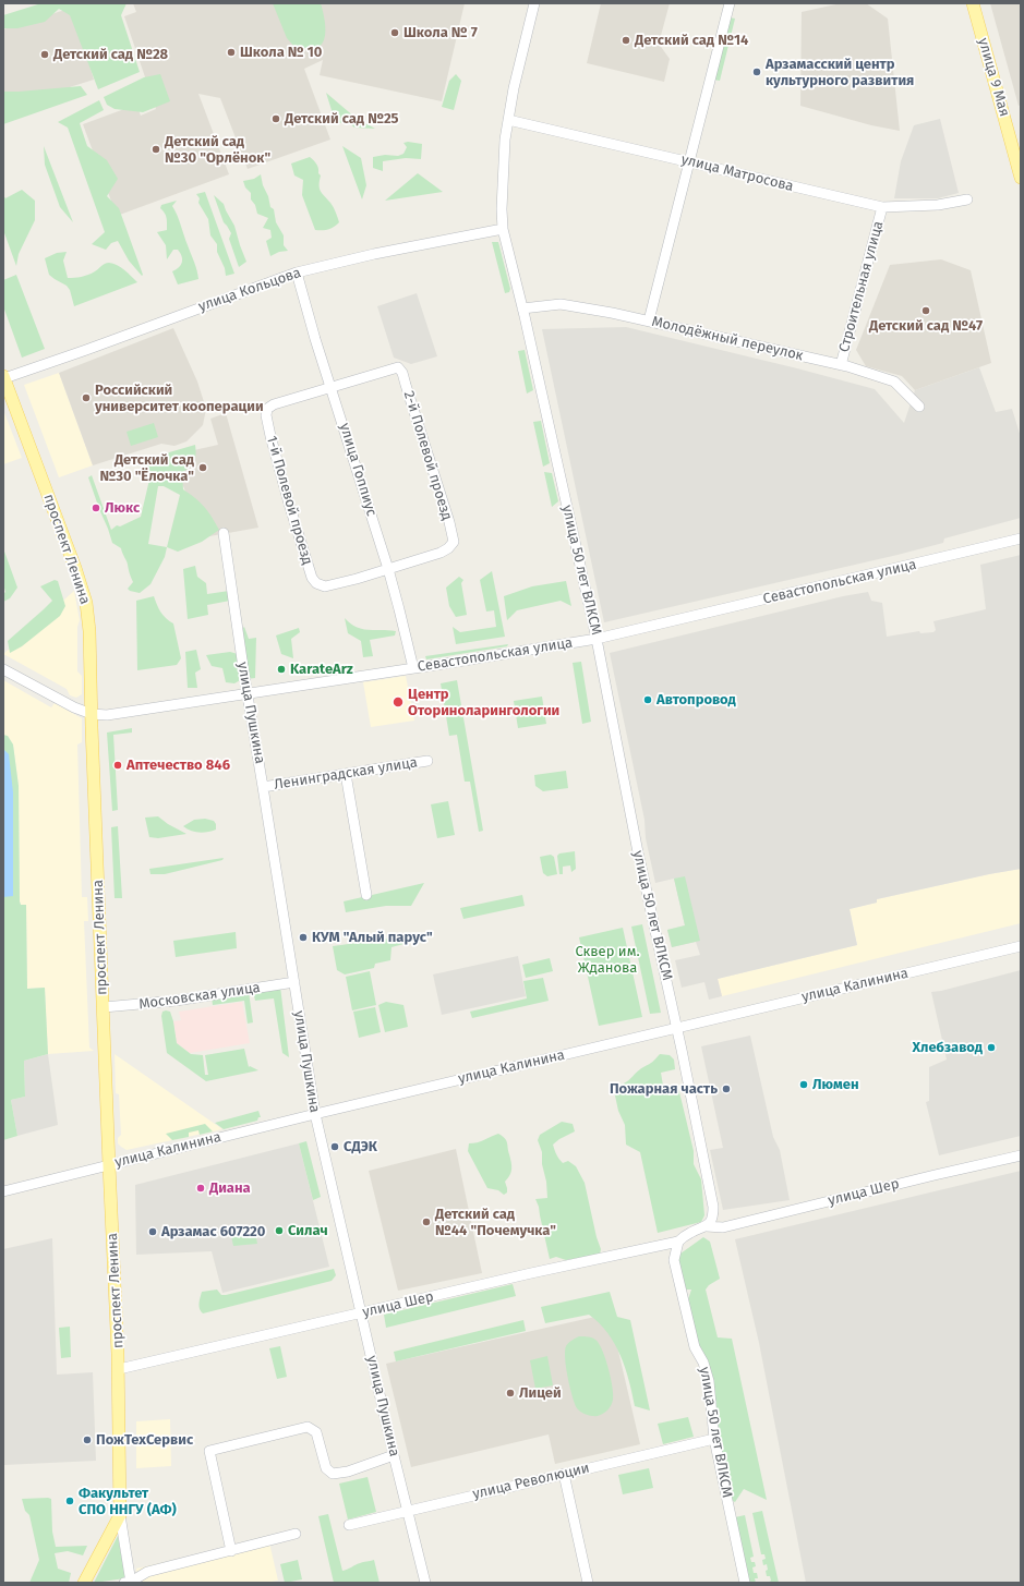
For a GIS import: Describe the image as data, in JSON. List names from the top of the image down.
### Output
{
  "streets": {
    "main road": ["улица 9 Мая", "проспект Ленина"],
    "street": [
      "улица Матросова",
      "Строительная улица",
      "улица Кольцова",
      "Молодёжный переулок",
      "2-й Полевой проезд",
      "улица Гоппиус",
      "1-й Полевой проезд",
      "улица 50 лет ВЛКСМ",
      "Севастопольская улица",
      "улица Пушкина",
      "Ленинградская улица",
      "улица Калинина",
      "Московская улица",
      "улица Шер",
      "улица Революции"
    ]
  },
  "crossings": [
    ["улица Матросова", "Строительная улица"],
    ["улица Матросова", "улица 50 лет ВЛКСМ"],
    ["Строительная улица", "Молодёжный переулок"],
    ["улица Кольцова", "улица Гоппиус"],
    ["улица Кольцова", "проспект Ленина"],
    ["улица Кольцова", "улица 50 лет ВЛКСМ"],
    ["Молодёжный переулок", "улица 50 лет ВЛКСМ"],
    ["2-й Полевой проезд", "улица Гоппиус"],
    ["2-й Полевой проезд", "1-й Полевой проезд"],
    ["улица Гоппиус", "1-й Полевой проезд"],
    ["улица Гоппиус", "Севастопольская улица"],
    ["проспект Ленина", "Севастопольская улица"],
    ["проспект Ленина", "улица Калинина"],
    ["проспект Ленина", "Московская улица"],
    ["проспект Ленина", "улица Шер"],
    ["улица 50 лет ВЛКСМ", "Севастопольская улица"],
    ["улица 50 лет ВЛКСМ", "улица Калинина"],
    ["улица 50 лет ВЛКСМ", "улица Шер"],
    ["улица 50 лет ВЛКСМ", "улица Революции"],
    ["Севастопольская улица", "улица Пушкина"],
    ["улица Пушкина", "Ленинградская улица"],
    ["улица Пушкина", "улица Калинина"],
    ["улица Пушкина", "Московская улица"],
    ["улица Пушкина", "улица Шер"],
    ["улица Пушкина", "улица Революции"]
  ],
  "parks": ["Сквер им. Жданова"],
  "places": [
    "Школа № 7",
    "Детский сад №14",
    "Школа № 10",
    "Детский сад №28",
    "Арзамасский центр культурного развития",
    "Детский сад №25",
    "Детский сад №30 \"Орлёнок\"",
    "Детский сад №47",
    "Российский университет кооперации",
    "Детский сад №30 \"Ёлочка\"",
    "Люкс",
    "KarateArz",
    "Автопровод",
    "Центр Оториноларингологии",
    "Аптечество 846",
    "КУМ \"Алый парус\"",
    "Хлебзавод",
    "Люмен",
    "Пожарная часть",
    "СДЭК",
    "Диана",
    "Детский сад №44 \"Почемучка\"",
    "Силач",
    "Арзамас 607220",
    "Лицей",
    "ПожТехСервис",
    "Факультет СПО ННГУ (АФ)"
  ]
}
